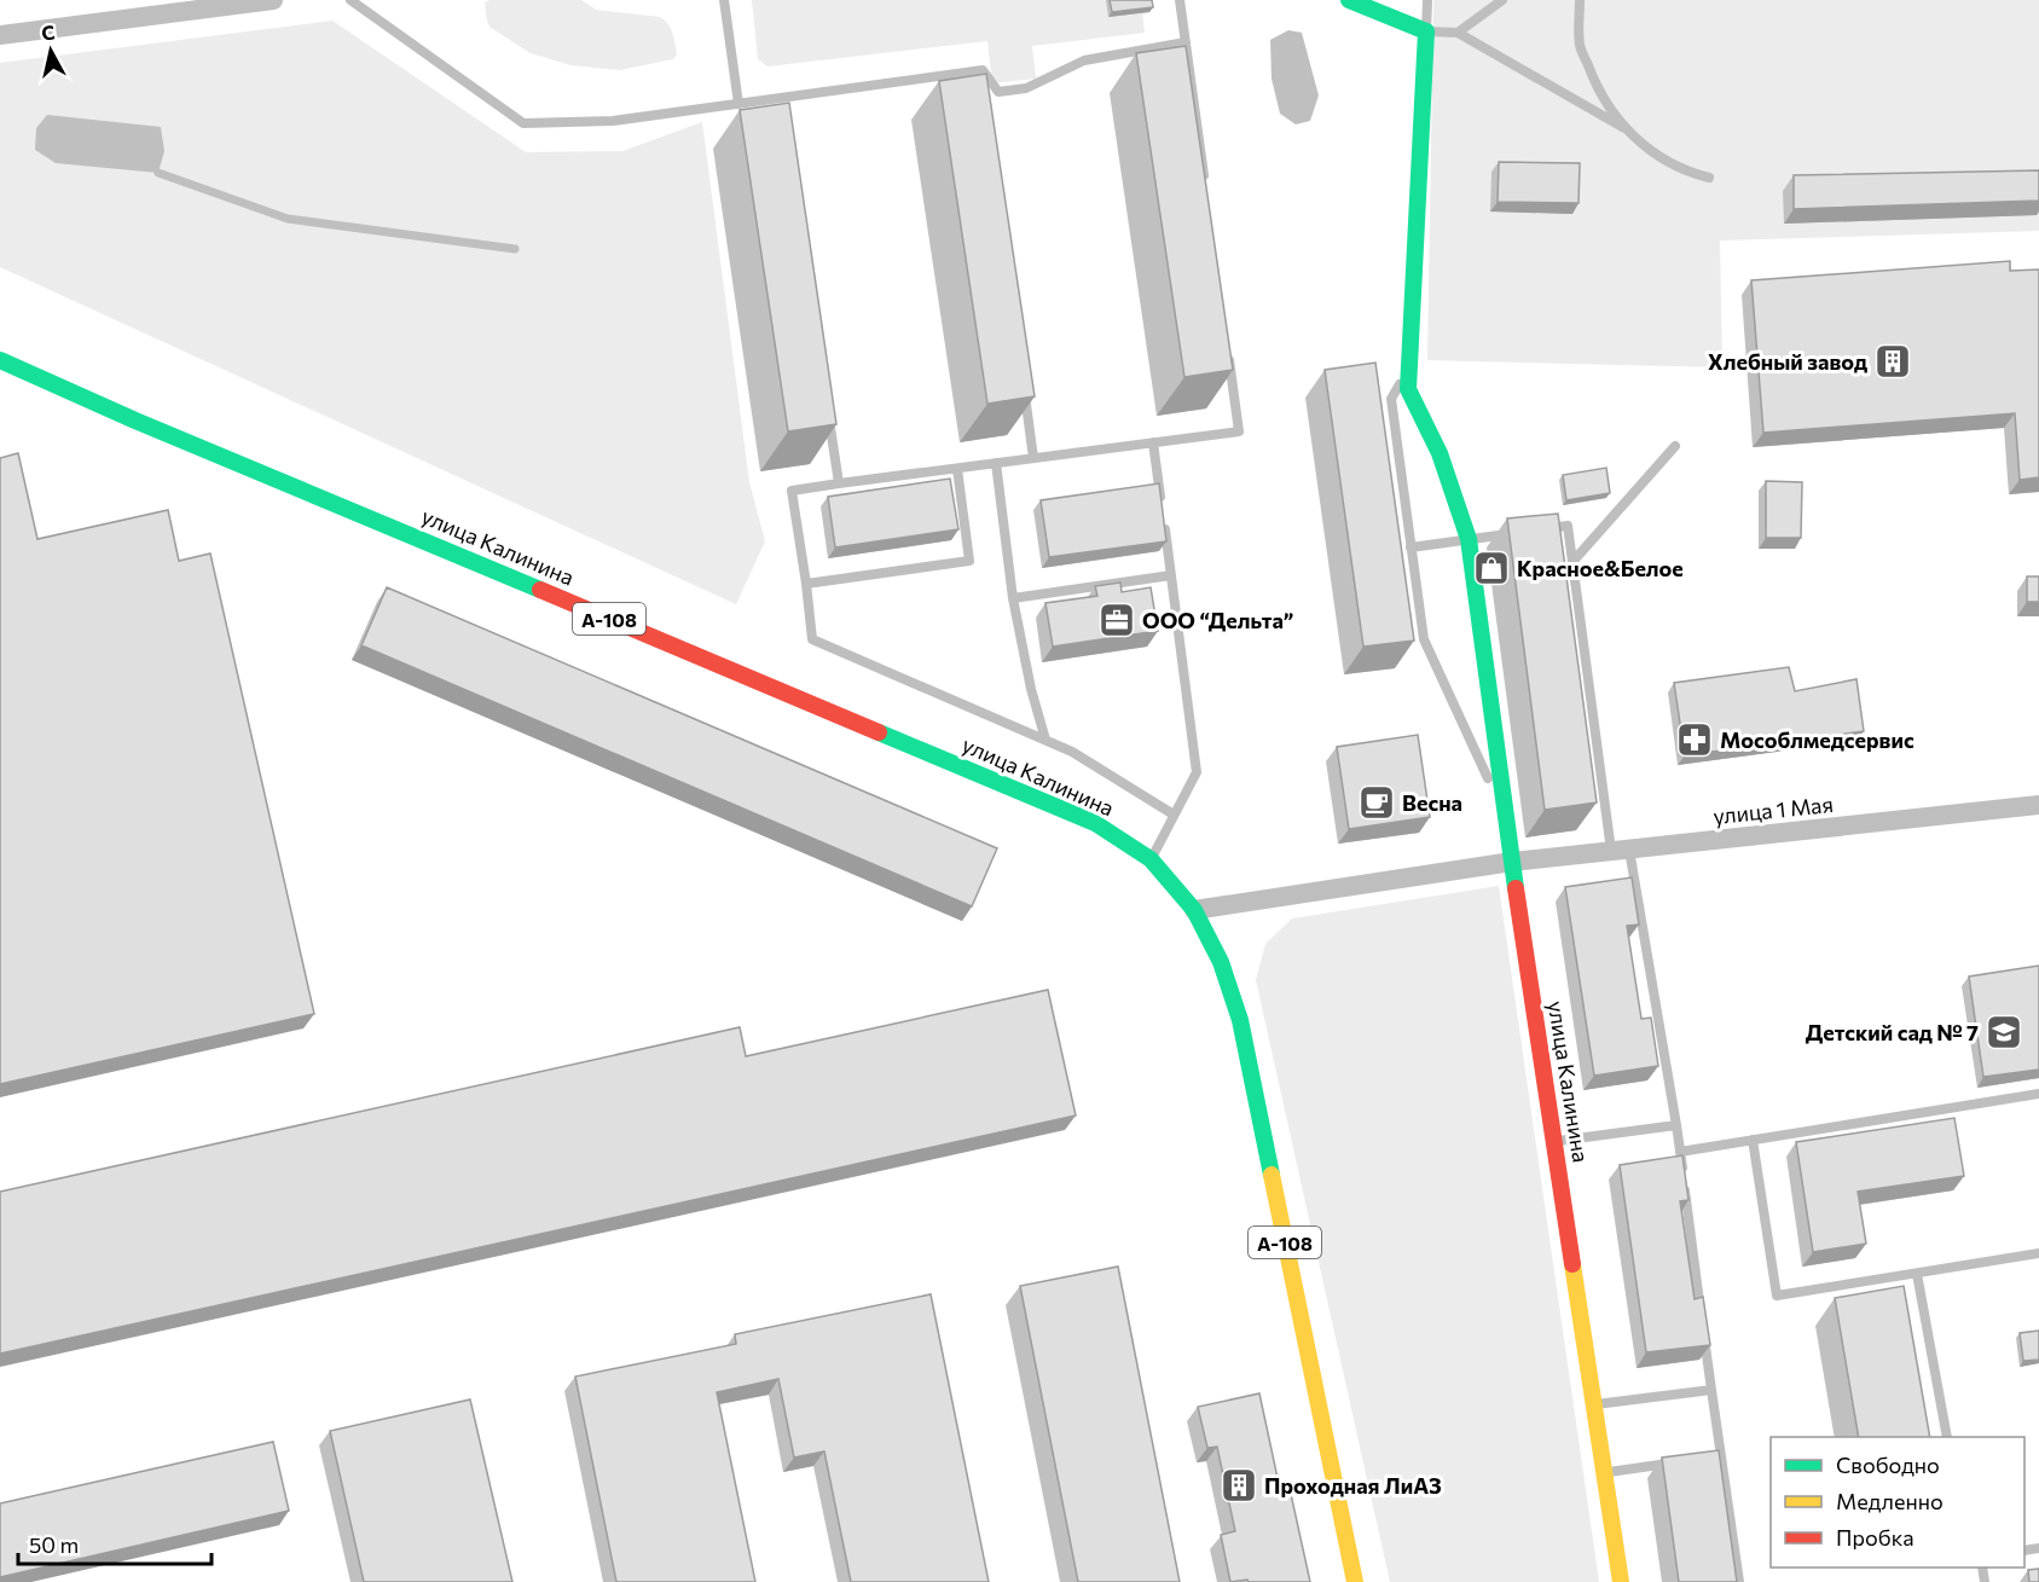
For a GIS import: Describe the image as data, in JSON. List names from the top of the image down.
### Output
{
  "streets": {
    "main road": ["улица Калинина", "А-108"],
    "street": ["улица 1 Мая"]
  },
  "crossings": [
    ["улица Калинина", "улица 1 Мая"]
  ],
  "places": {
    "building": ["Хлебный завод", "Проходная ЛиАЗ"],
    "shop": ["Красное&Белое"],
    "office": ["ООО “Дельта”"],
    "pharmacy": ["Мособлмедсервис"],
    "cafe": ["Весна"],
    "school or university": ["Детский сад № 7"]
  },
  "legend": ["Свободно", "Медленно", "Пробка"],
  "scale_bar": "50 m",
  "north": "top"
}
